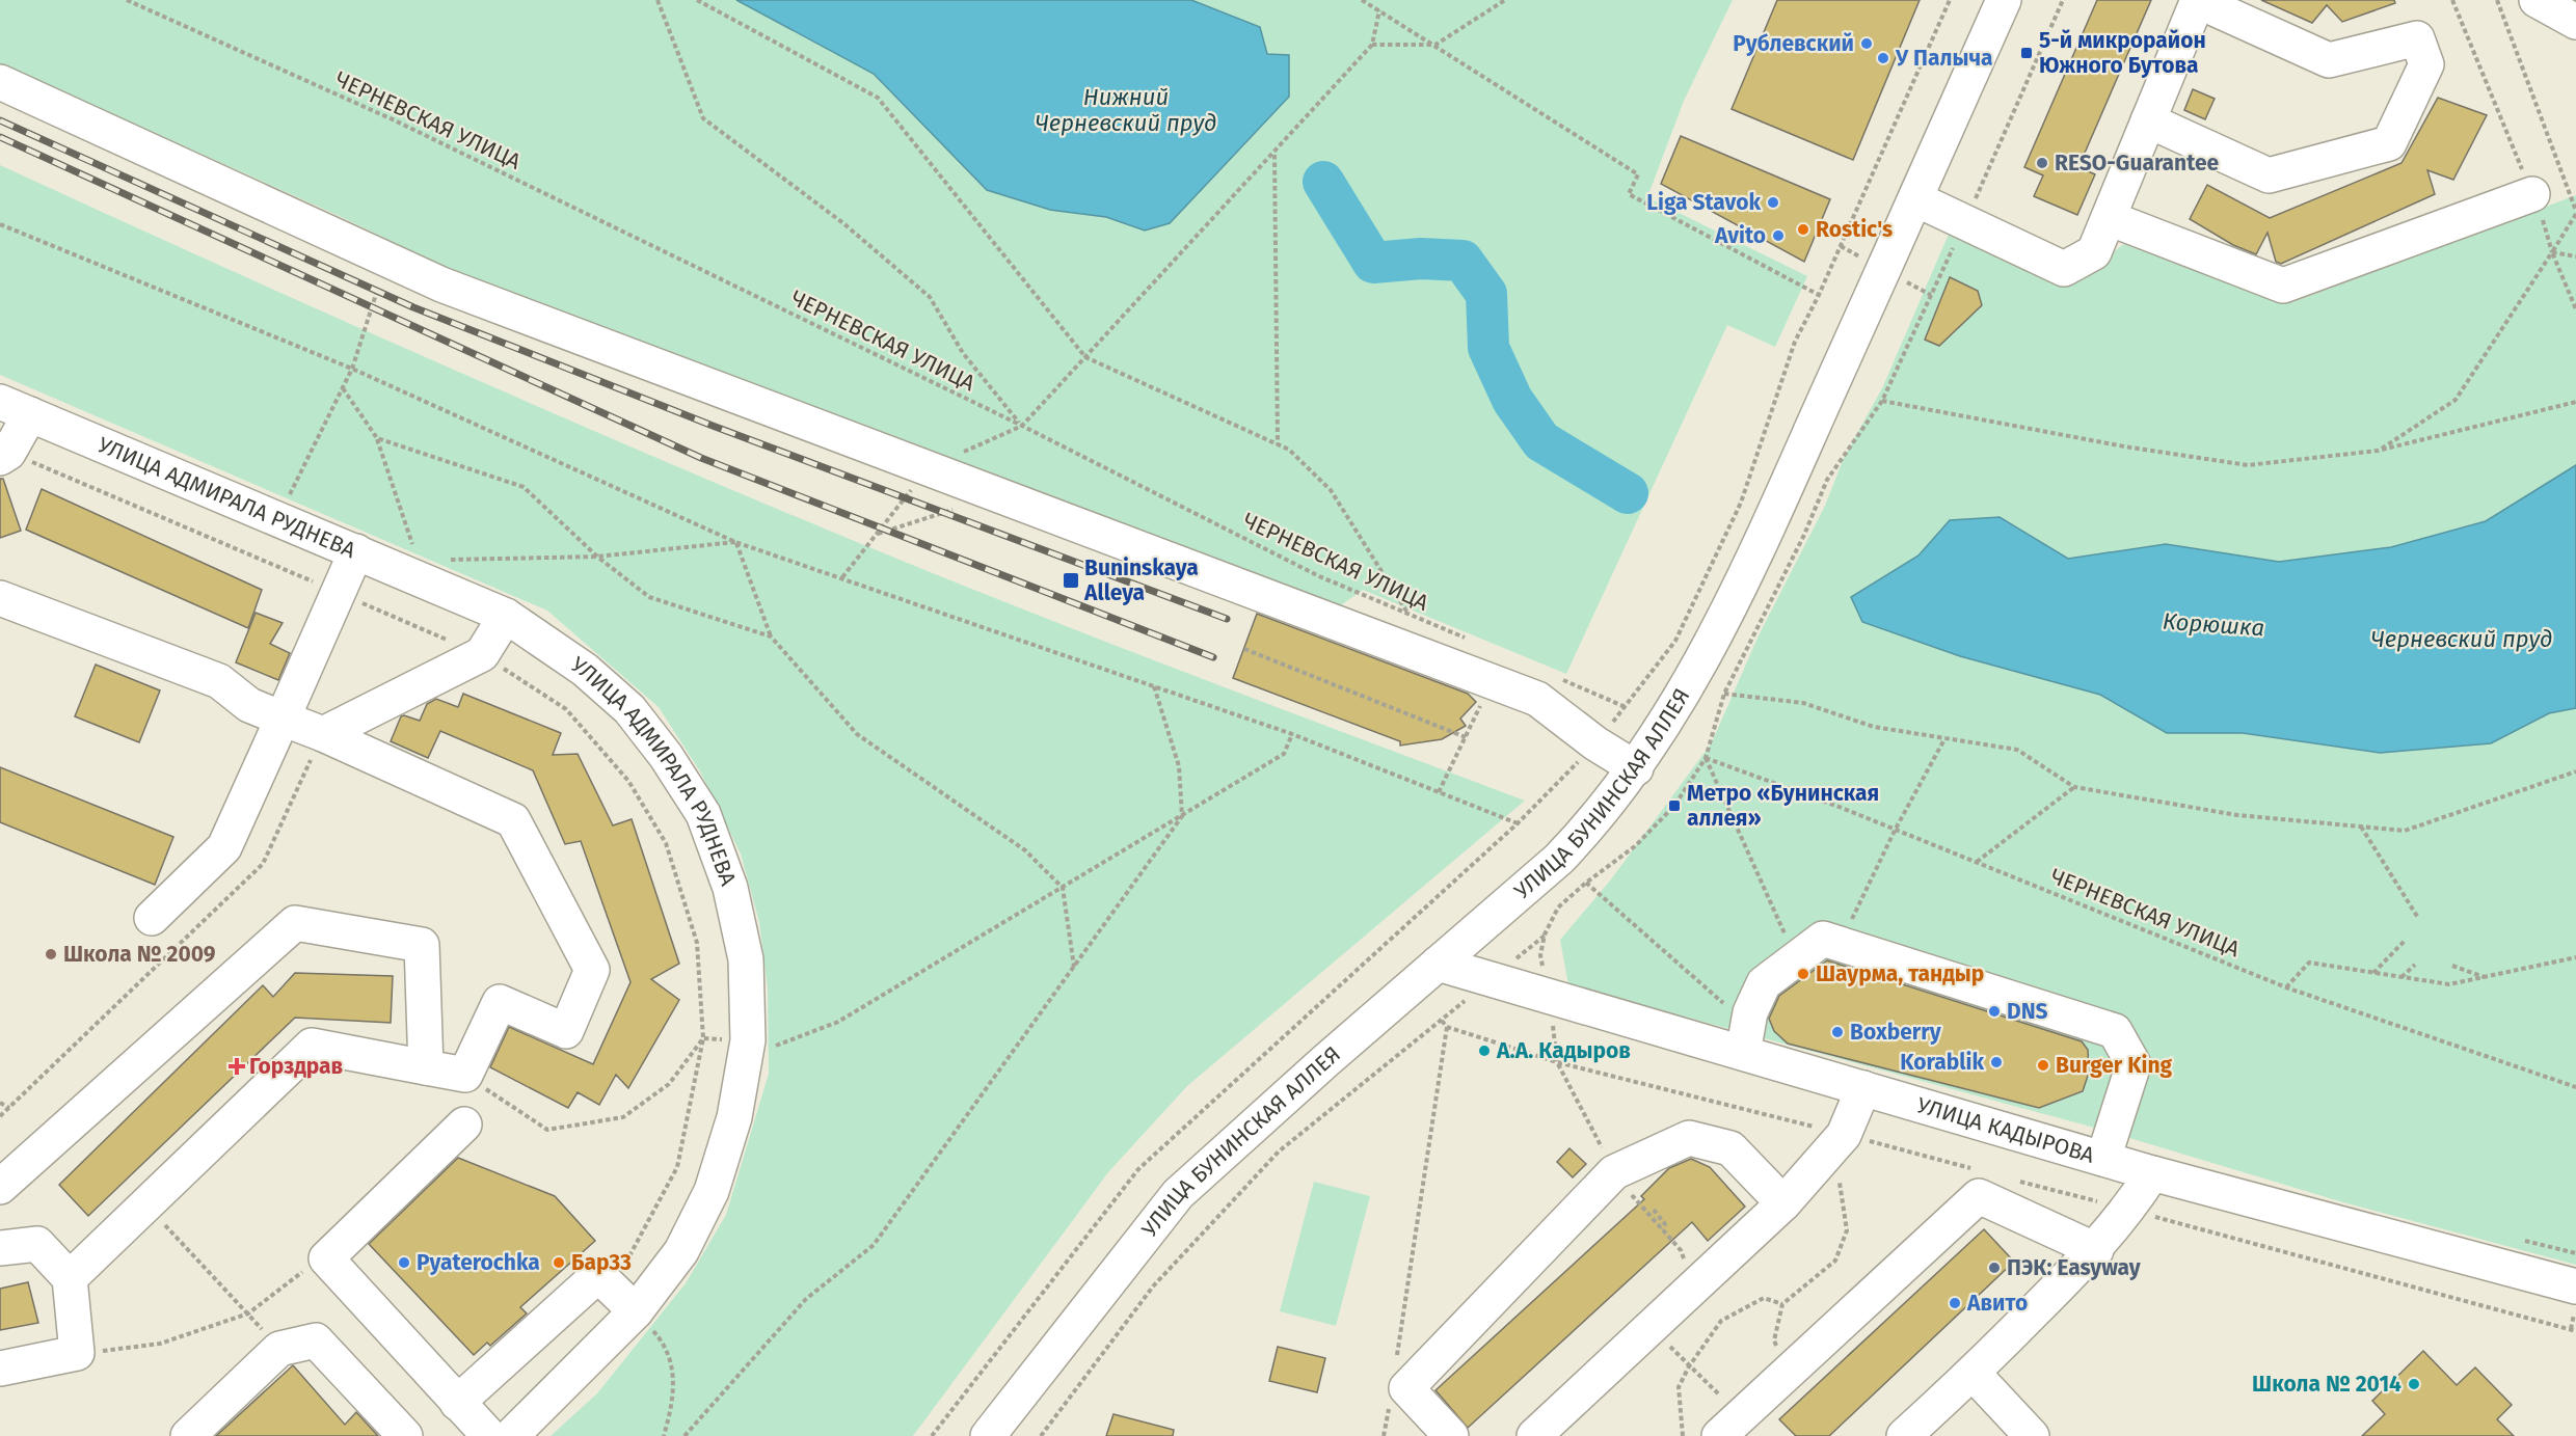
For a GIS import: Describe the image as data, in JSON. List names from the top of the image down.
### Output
{
  "streets": {
    "street": ["УЛИЦА АДМИРАЛА РУДНЕВА", "УЛИЦА БУНИНСКАЯ АЛЛЕЯ", "УЛИЦА КАДЫРОВА"],
    "path": ["ЧЕРНЕВСКАЯ УЛИЦА"]
  },
  "crossings": [
    ["УЛИЦА БУНИНСКАЯ АЛЛЕЯ", "УЛИЦА КАДЫРОВА"]
  ],
  "water": ["Нижний Черневский пруд", "Корюшка", "Черневский пруд"],
  "places": {
    "other": [
      "Рублевский",
      "У Палыча",
      "RESO-Guarantee",
      "Liga Stavok",
      "Rostic's",
      "Avito",
      "Школа № 2009",
      "Шаурма, тандыр",
      "DNS",
      "Boxberry",
      "А.А. Кадыров",
      "Korablik",
      "Burger King",
      "Pyaterochka",
      "Бар33",
      "ПЭК: Easyway",
      "Авито",
      "Школа № 2014"
    ],
    "transit": ["5-й микрорайон Южного Бутова", "Buninskaya Alleya", "Метро «Бунинская аллея»"],
    "health": ["Горздрав"]
  }
}
